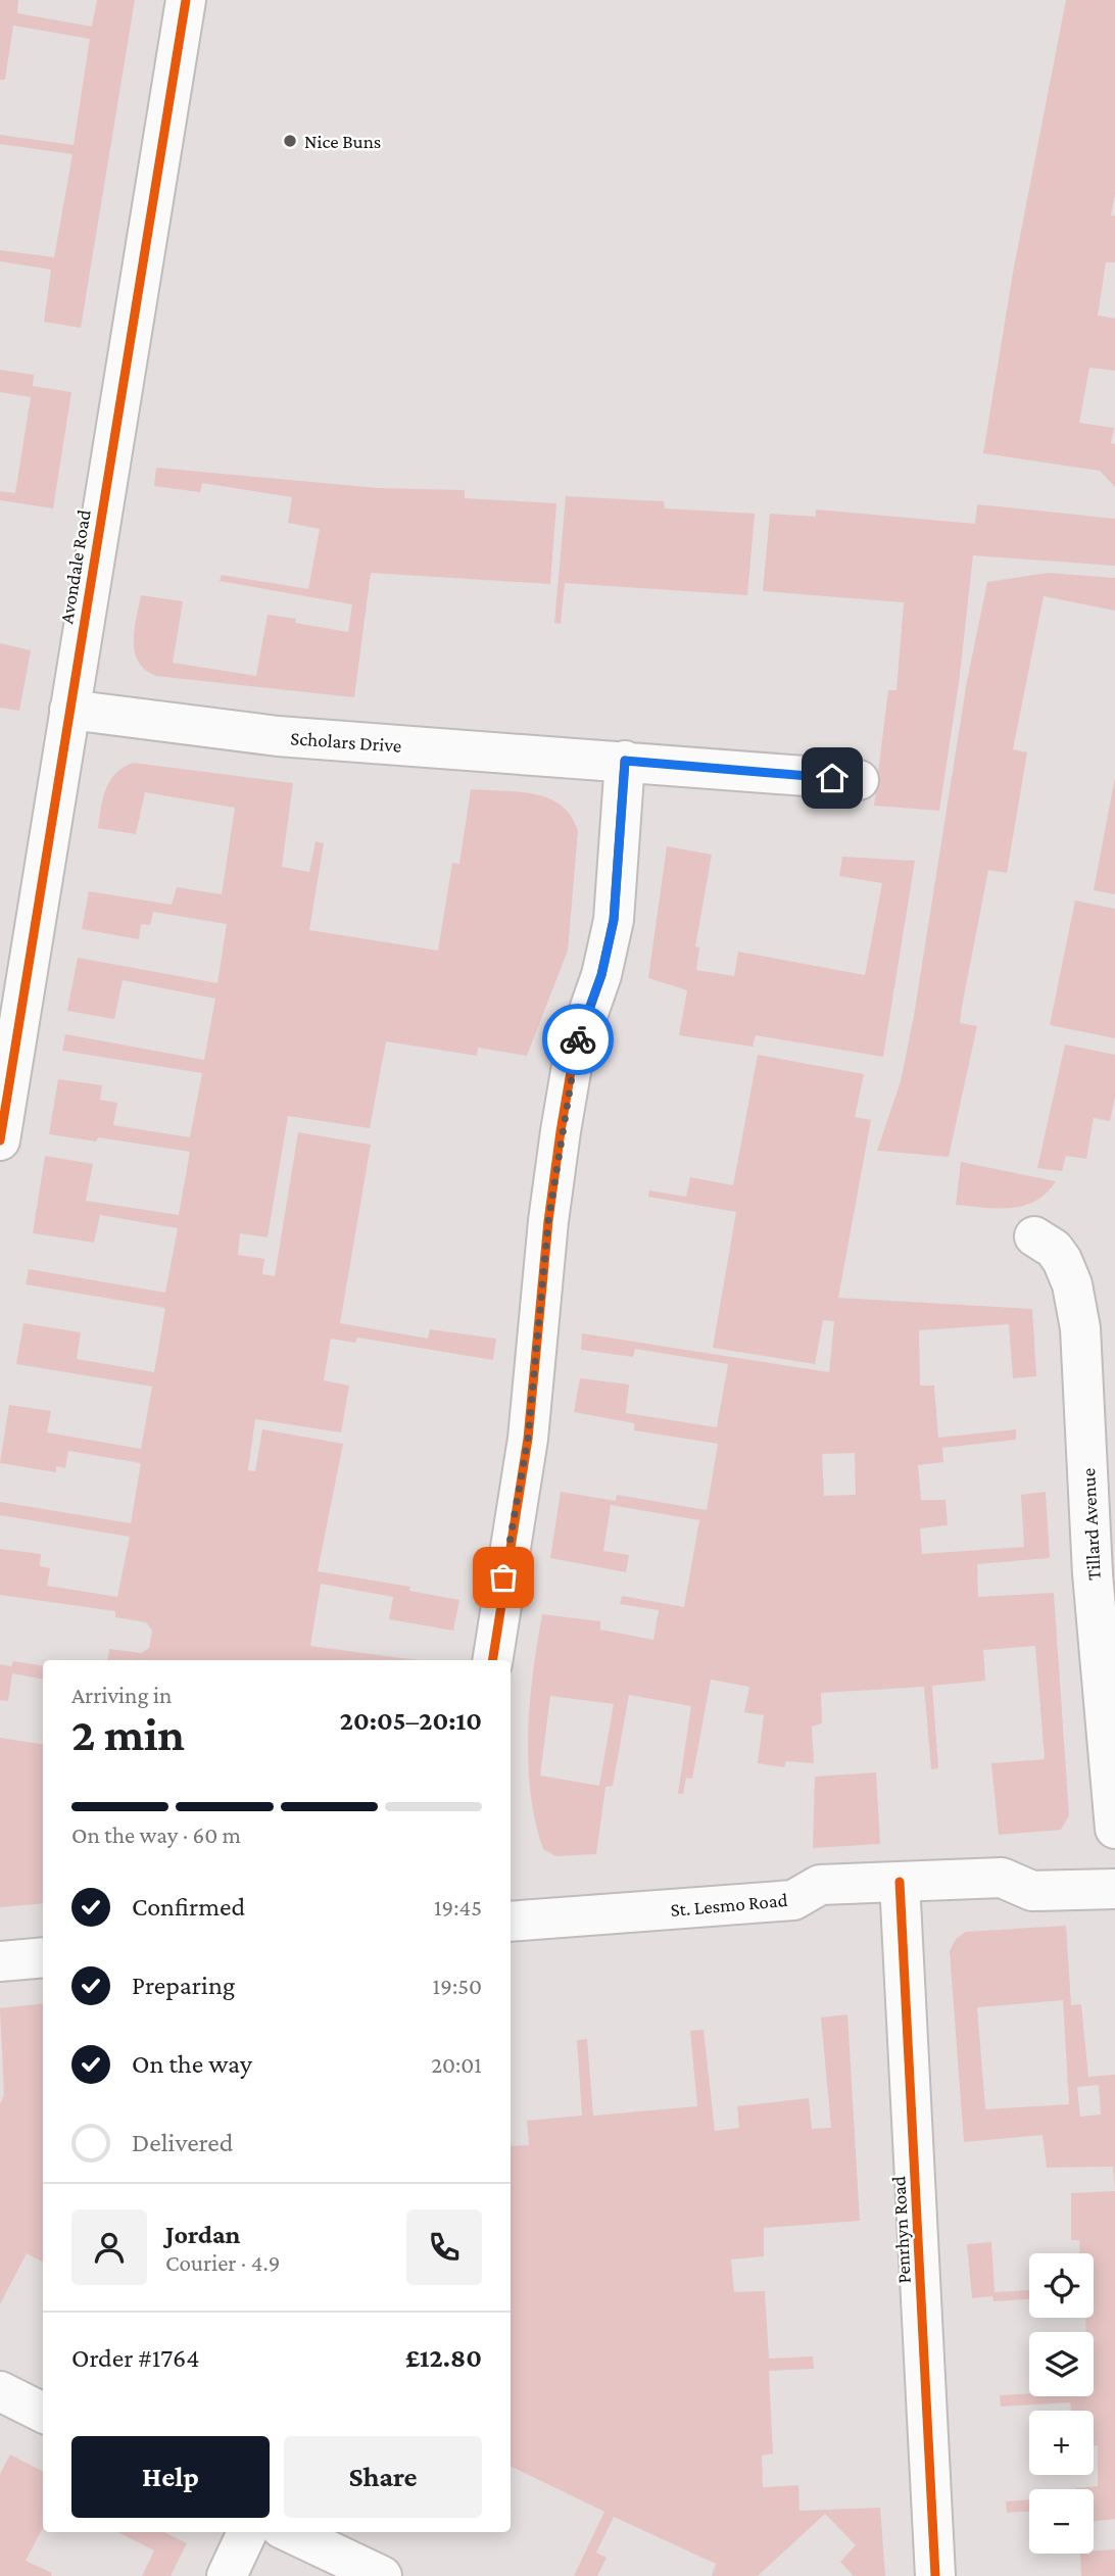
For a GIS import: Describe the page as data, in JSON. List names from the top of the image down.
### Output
{
  "streets": {
    "street": [
      "Avondale Road",
      "Scholars Drive",
      "Tillard Avenue",
      "St. Lesmo Road",
      "Penrhyn Road"
    ]
  },
  "crossings": [
    ["Avondale Road", "Scholars Drive"],
    ["St. Lesmo Road", "Penrhyn Road"]
  ],
  "places": ["Nice Buns"],
  "page": {
    "heading": ["2 min", "Arriving in", "20:05–20:10"],
    "panel": [
      "Jordan",
      "Courier · 4.9",
      "Order #1764",
      "£12.80"
    ],
    "bar": "On the way · 60 m",
    "list": [
      ["Confirmed", "19:45"],
      ["Preparing", "19:50"],
      ["On the way", "20:01"],
      "Delivered"
    ],
    "map_buttons": ["+", "−"],
    "buttons": ["Help", "Share"]
  }
}
